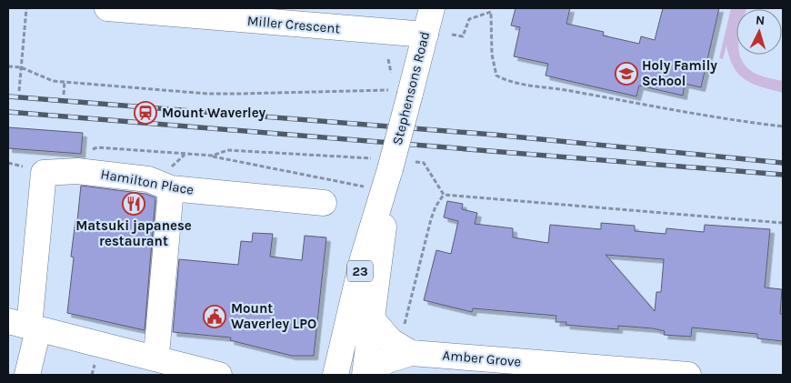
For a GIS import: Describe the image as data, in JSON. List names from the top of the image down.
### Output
{
  "streets": {
    "street": [
      "Miller Crescent",
      "Stephensons Road",
      "Hamilton Place",
      "23",
      "Amber Grove"
    ]
  },
  "crossings": [
    ["Miller Crescent", "Stephensons Road"],
    ["Stephensons Road", "Amber Grove"]
  ],
  "places": {
    "school or university": ["Holy Family School"],
    "station": ["Mount Waverley"],
    "restaurant": ["Matsuki japanese restaurant"],
    "public building": ["Mount Waverley LPO"]
  },
  "north": "top"
}
